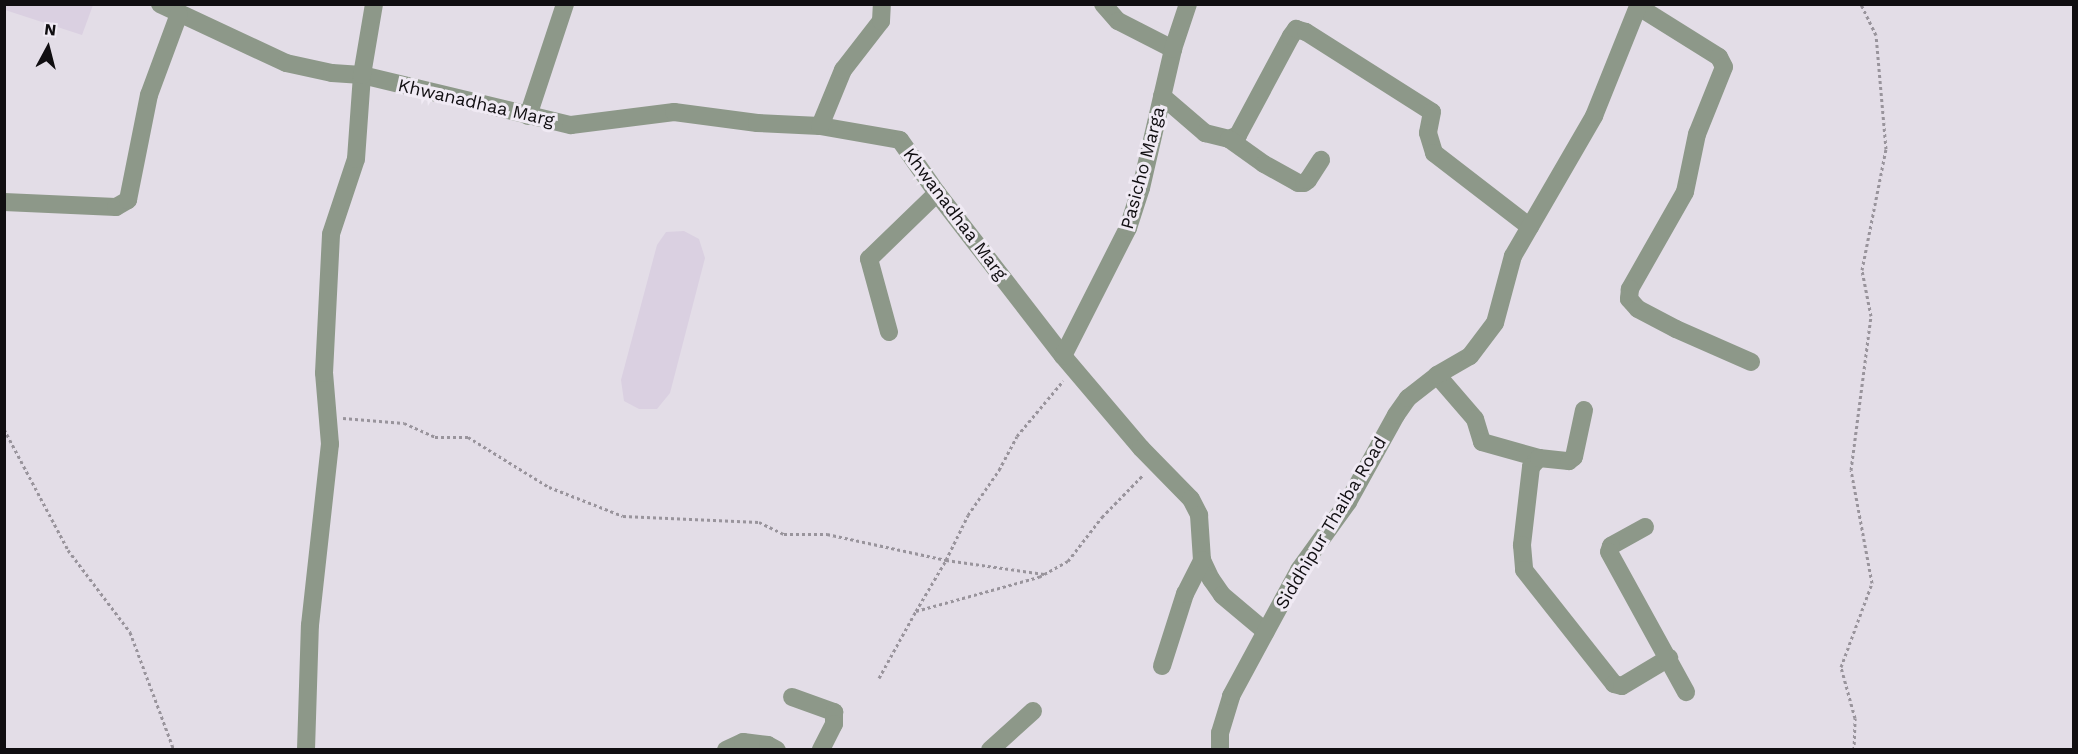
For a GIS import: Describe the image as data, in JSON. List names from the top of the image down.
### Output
{
  "streets": {
    "street": ["Khwanadhaa Marg", "Pasicho Marga", "Siddhipur Thaiba Road"]
  },
  "crossings": [
    ["Khwanadhaa Marg", "Pasicho Marga"],
    ["Khwanadhaa Marg", "Siddhipur Thaiba Road"]
  ],
  "north": "top"
}
